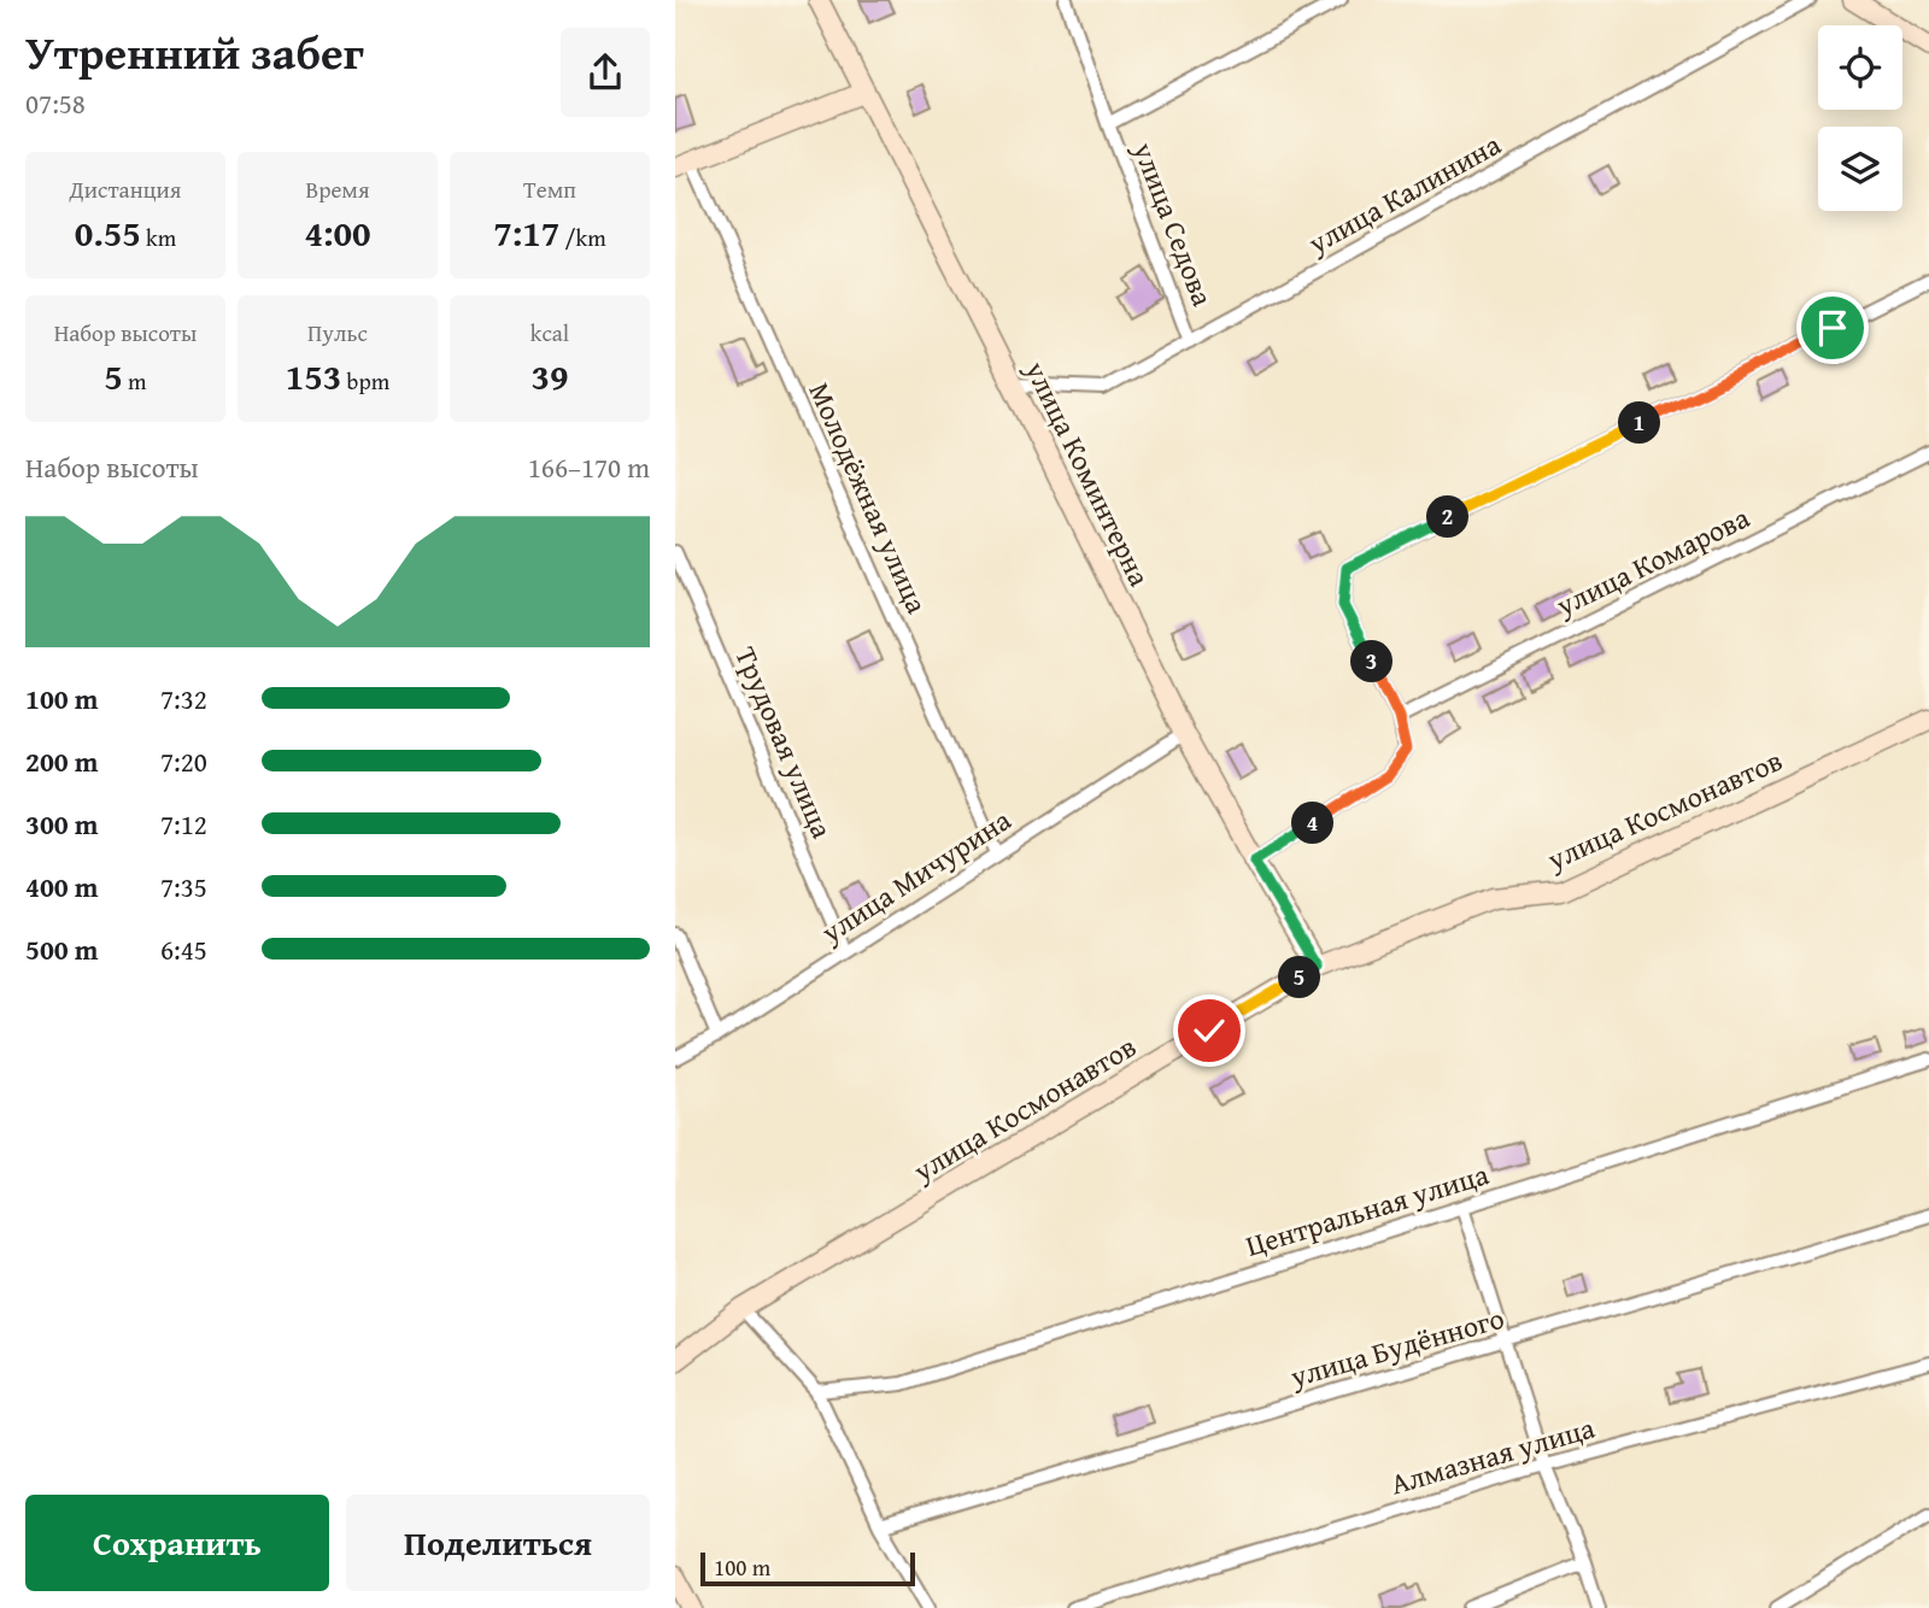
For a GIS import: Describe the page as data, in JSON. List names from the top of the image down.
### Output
{
  "streets": {
    "street": [
      "улица Калинина",
      "улица Седова",
      "улица Коминтерна",
      "Молодёжная улица",
      "улица Комарова",
      "Трудовая улица",
      "улица Космонавтов",
      "улица Мичурина",
      "Центральная улица",
      "улица Будённого",
      "Алмазная улица"
    ]
  },
  "crossings": [
    ["улица Калинина", "улица Седова"],
    ["улица Калинина", "улица Коминтерна"],
    ["улица Коминтерна", "улица Космонавтов"],
    ["улица Коминтерна", "улица Мичурина"],
    ["Молодёжная улица", "улица Мичурина"],
    ["Трудовая улица", "улица Мичурина"]
  ],
  "scale_bar": "100 m",
  "page": {
    "heading": ["Утренний забег", "07:58"],
    "stats": [
      ["Дистанция", "0.55 km"],
      ["Время", "4:00"],
      ["Темп", "7:17 /km"],
      ["Набор высоты", "5 m"],
      ["Пульс", "153 bpm"],
      ["kcal", "39"]
    ],
    "pins": [
      "1",
      "2",
      "3",
      "4",
      "5"
    ],
    "chart": ["Набор высоты", "166–170 m"],
    "list": [
      {
        "name": "100 m",
        "note": "7:32"
      },
      {
        "name": "200 m",
        "note": "7:20"
      },
      {
        "name": "300 m",
        "note": "7:12"
      },
      {
        "name": "400 m",
        "note": "7:35"
      },
      {
        "name": "500 m",
        "note": "6:45"
      }
    ],
    "buttons": ["Сохранить", "Поделиться"],
    "scale": "100 m"
  }
}
